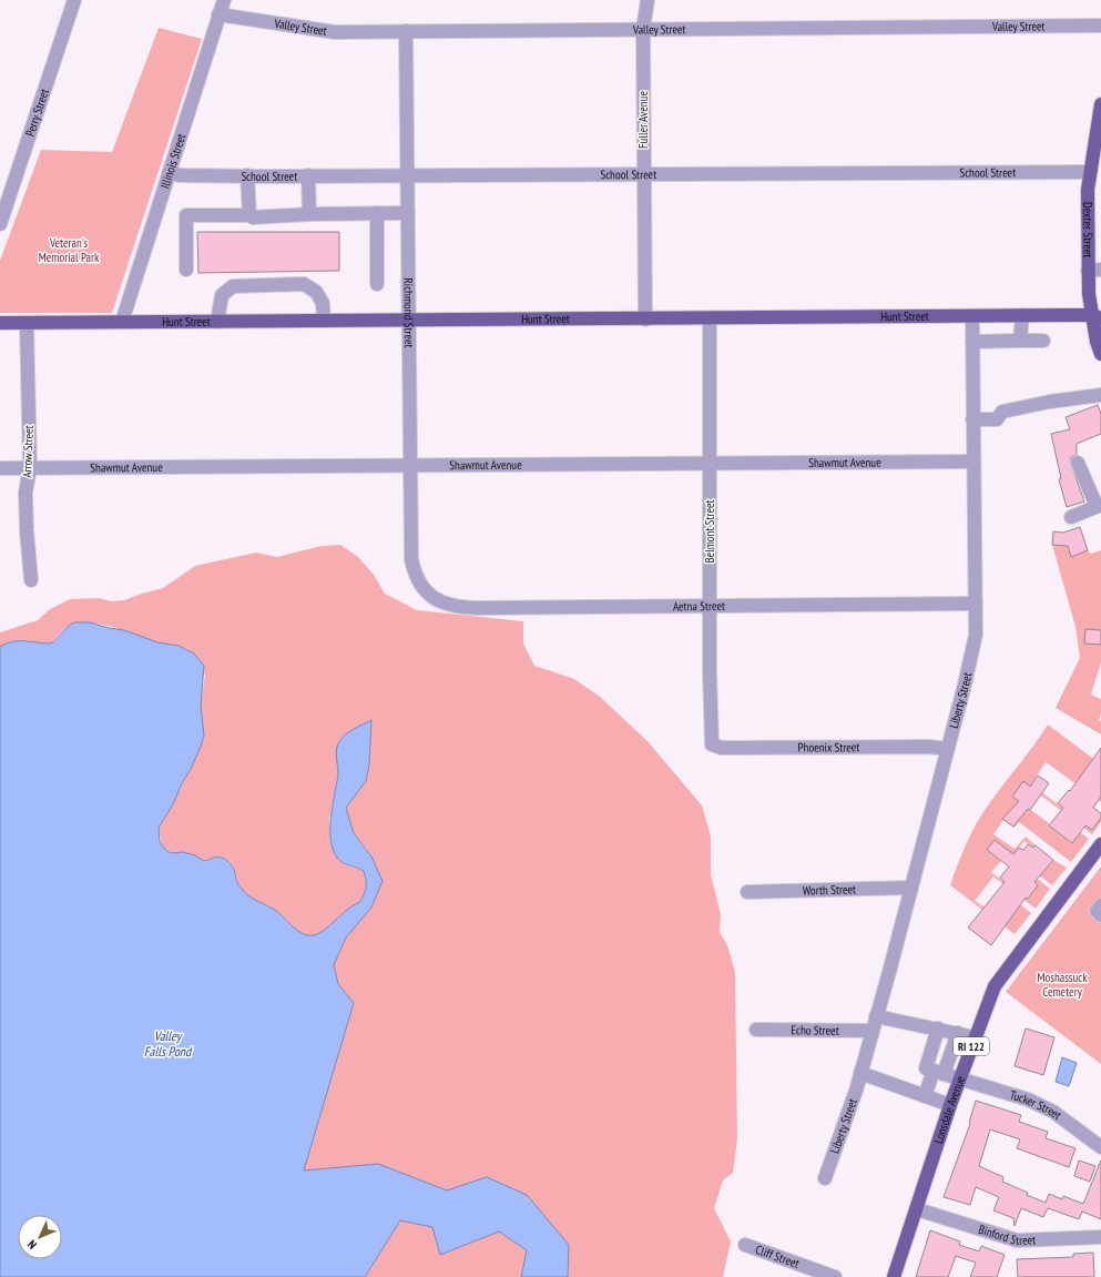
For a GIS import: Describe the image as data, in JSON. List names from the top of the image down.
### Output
{
  "streets": {
    "main road": [
      "Dexter Street",
      "Hunt Street",
      "RI 122",
      "Lonsdale Avenue"
    ],
    "street": [
      "Valley Street",
      "Perry Street",
      "Fuller Avenue",
      "Illinois Street",
      "School Street",
      "Richmond Street",
      "Arrow Street",
      "Shawmut Avenue",
      "Belmont Street",
      "Aetna Street",
      "Liberty Street",
      "Phoenix Street",
      "Worth Street",
      "Echo Street",
      "Tucker Street",
      "Binford Street",
      "Cliff Street"
    ]
  },
  "crossings": [
    ["Valley Street", "Fuller Avenue"],
    ["Valley Street", "Illinois Street"],
    ["Valley Street", "Richmond Street"],
    ["Fuller Avenue", "School Street"],
    ["Fuller Avenue", "Hunt Street"],
    ["Illinois Street", "School Street"],
    ["Illinois Street", "Hunt Street"],
    ["School Street", "Dexter Street"],
    ["School Street", "Richmond Street"],
    ["Dexter Street", "Hunt Street"],
    ["Richmond Street", "Hunt Street"],
    ["Richmond Street", "Shawmut Avenue"],
    ["Richmond Street", "Aetna Street"],
    ["Hunt Street", "Arrow Street"],
    ["Hunt Street", "Belmont Street"],
    ["Hunt Street", "Liberty Street"],
    ["Arrow Street", "Shawmut Avenue"],
    ["Shawmut Avenue", "Belmont Street"],
    ["Shawmut Avenue", "Liberty Street"],
    ["Belmont Street", "Aetna Street"],
    ["Belmont Street", "Phoenix Street"],
    ["Aetna Street", "Liberty Street"],
    ["Liberty Street", "Phoenix Street"],
    ["Liberty Street", "Worth Street"],
    ["Liberty Street", "Echo Street"],
    ["Tucker Street", "Lonsdale Avenue"],
    ["Lonsdale Avenue", "Binford Street"]
  ],
  "water": ["Valley Falls Pond"],
  "parks": ["Veteran's Memorial Park", "Moshassuck Cemetery"],
  "north": "bottom left"
}
